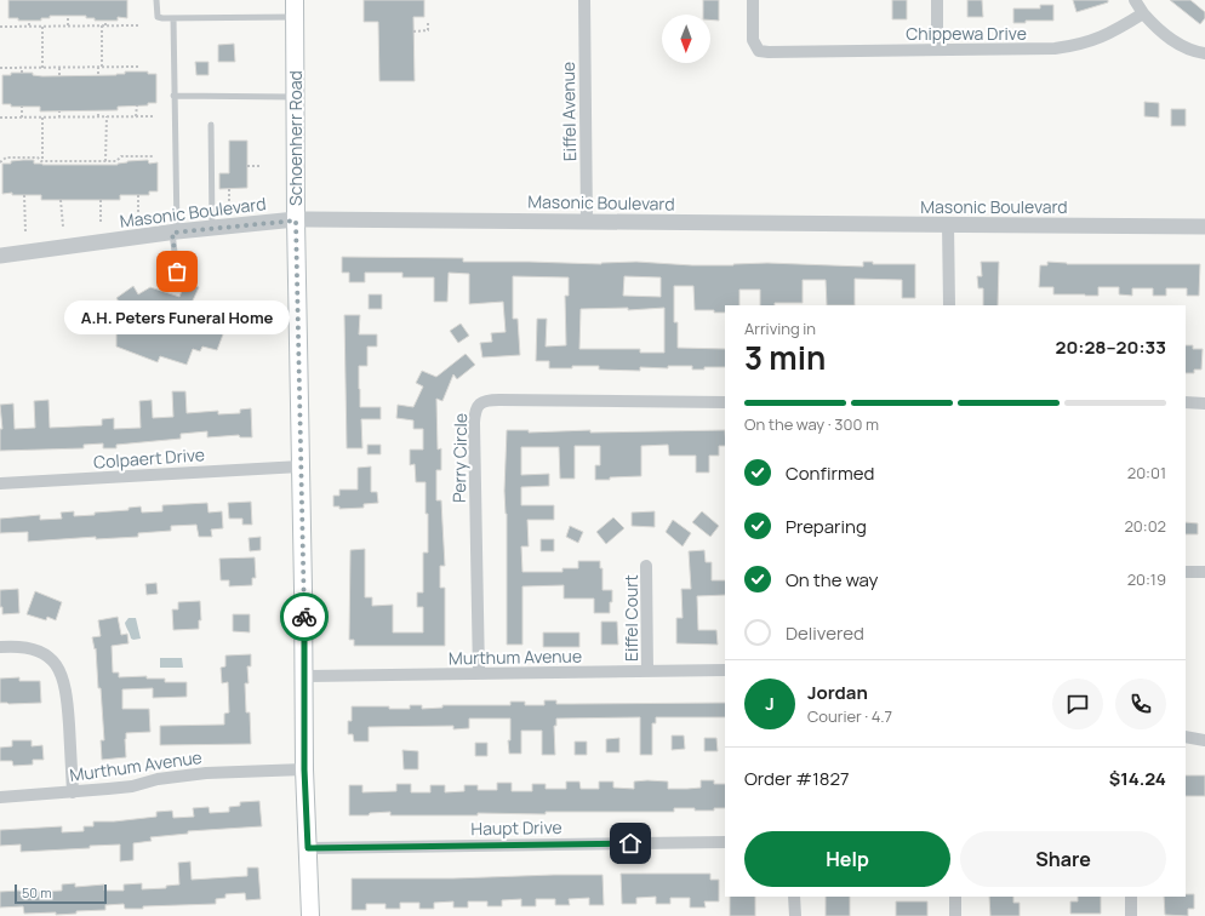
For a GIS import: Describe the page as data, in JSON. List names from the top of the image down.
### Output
{
  "streets": {
    "main road": ["Schoenherr Road"],
    "street": [
      "Chippewa Drive",
      "Eiffel Avenue",
      "Masonic Boulevard",
      "Colpaert Drive",
      "Perry Circle",
      "Eiffel Court",
      "Murthum Avenue",
      "Haupt Drive"
    ]
  },
  "crossings": [
    ["Eiffel Avenue", "Masonic Boulevard"],
    ["Schoenherr Road", "Masonic Boulevard"],
    ["Schoenherr Road", "Colpaert Drive"],
    ["Schoenherr Road", "Murthum Avenue"],
    ["Schoenherr Road", "Haupt Drive"],
    ["Perry Circle", "Murthum Avenue"],
    ["Eiffel Court", "Murthum Avenue"]
  ],
  "places": ["A.H. Peters Funeral Home"],
  "scale_bar": "50 m",
  "north": "bottom",
  "page": {
    "bubble": "A.H. Peters Funeral Home",
    "heading": ["3 min", "Arriving in", "20:28–20:33"],
    "panel": [
      "Jordan",
      "Courier · 4.7",
      "Order #1827",
      "$14.24"
    ],
    "bar": "On the way · 300 m",
    "list": [
      ["Confirmed", "20:01"],
      ["Preparing", "20:02"],
      ["On the way", "20:19"],
      "Delivered"
    ],
    "round": "J",
    "buttons": ["Help", "Share"],
    "scale": "50 m"
  }
}
